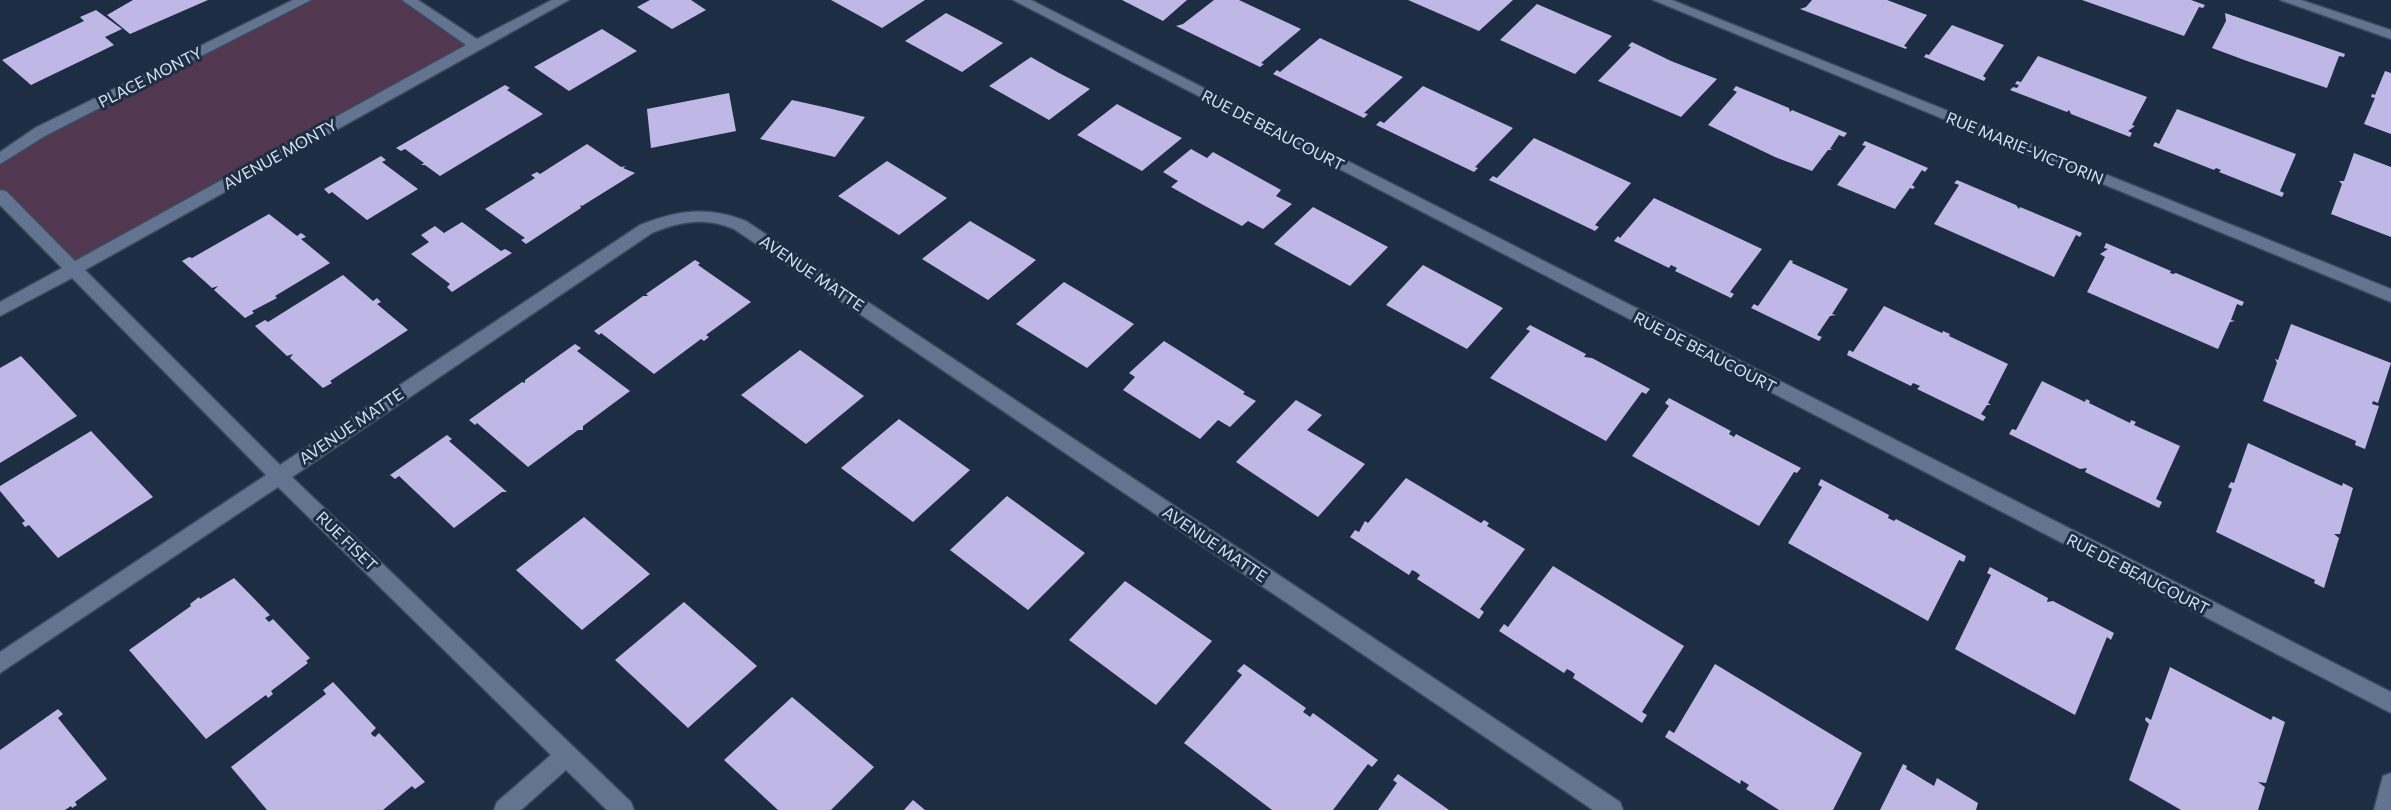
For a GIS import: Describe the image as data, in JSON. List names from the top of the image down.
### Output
{
  "streets": {
    "street": [
      "PLACE MONTY",
      "RUE DE BEAUCOURT",
      "RUE MARIE-VICTORIN",
      "AVENUE MONTY",
      "AVENUE MATTE",
      "RUE FISET"
    ]
  },
  "crossings": [
    ["AVENUE MONTY", "RUE FISET"],
    ["AVENUE MATTE", "RUE FISET"]
  ]
}
